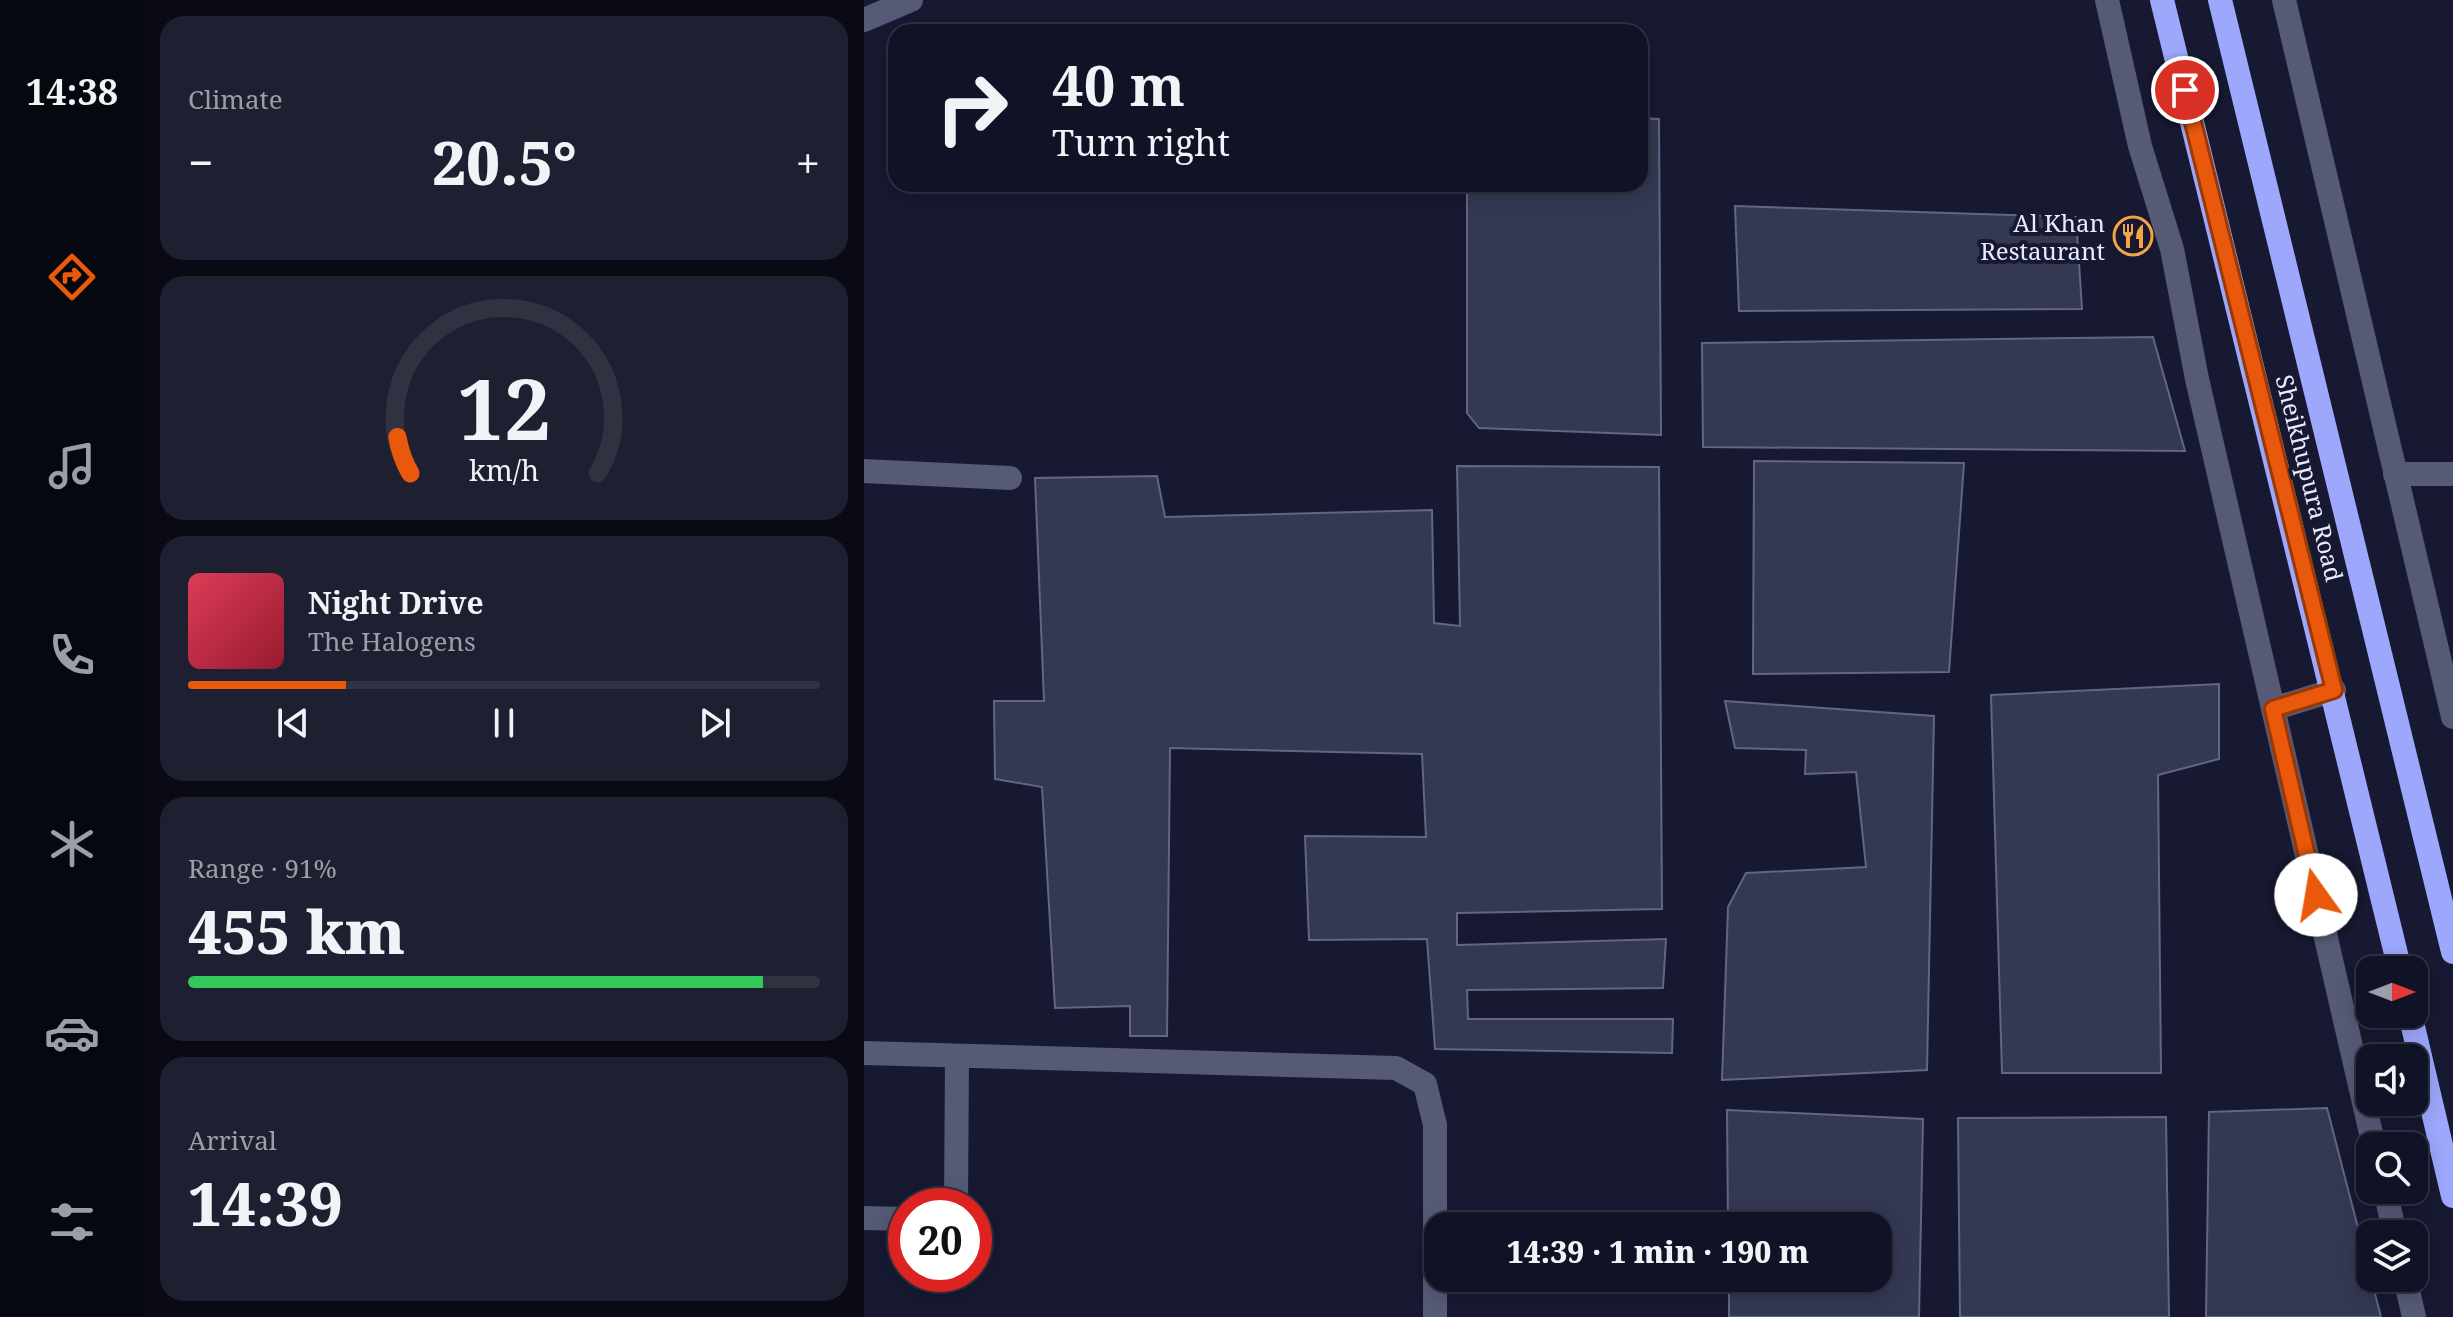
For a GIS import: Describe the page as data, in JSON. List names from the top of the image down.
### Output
{
  "streets": {
    "highway": ["Sheikhupura Road"]
  },
  "places": {
    "restaurant": ["Al Khan Restaurant"]
  },
  "north": "right",
  "page": {
    "tabs": "14:38",
    "tile": [
      "Climate",
      ["Range · 91%", "455 km"],
      ["Arrival", "14:39"]
    ],
    "turn": ["40 m", "Turn right"],
    "heat": ["−", "20.5°", "+"],
    "song": ["Night Drive", "The Halogens"],
    "limit": "20",
    "trip": "14:39 · 1 min · 190 m",
    "gauge": ["12", "km/h"]
  }
}
